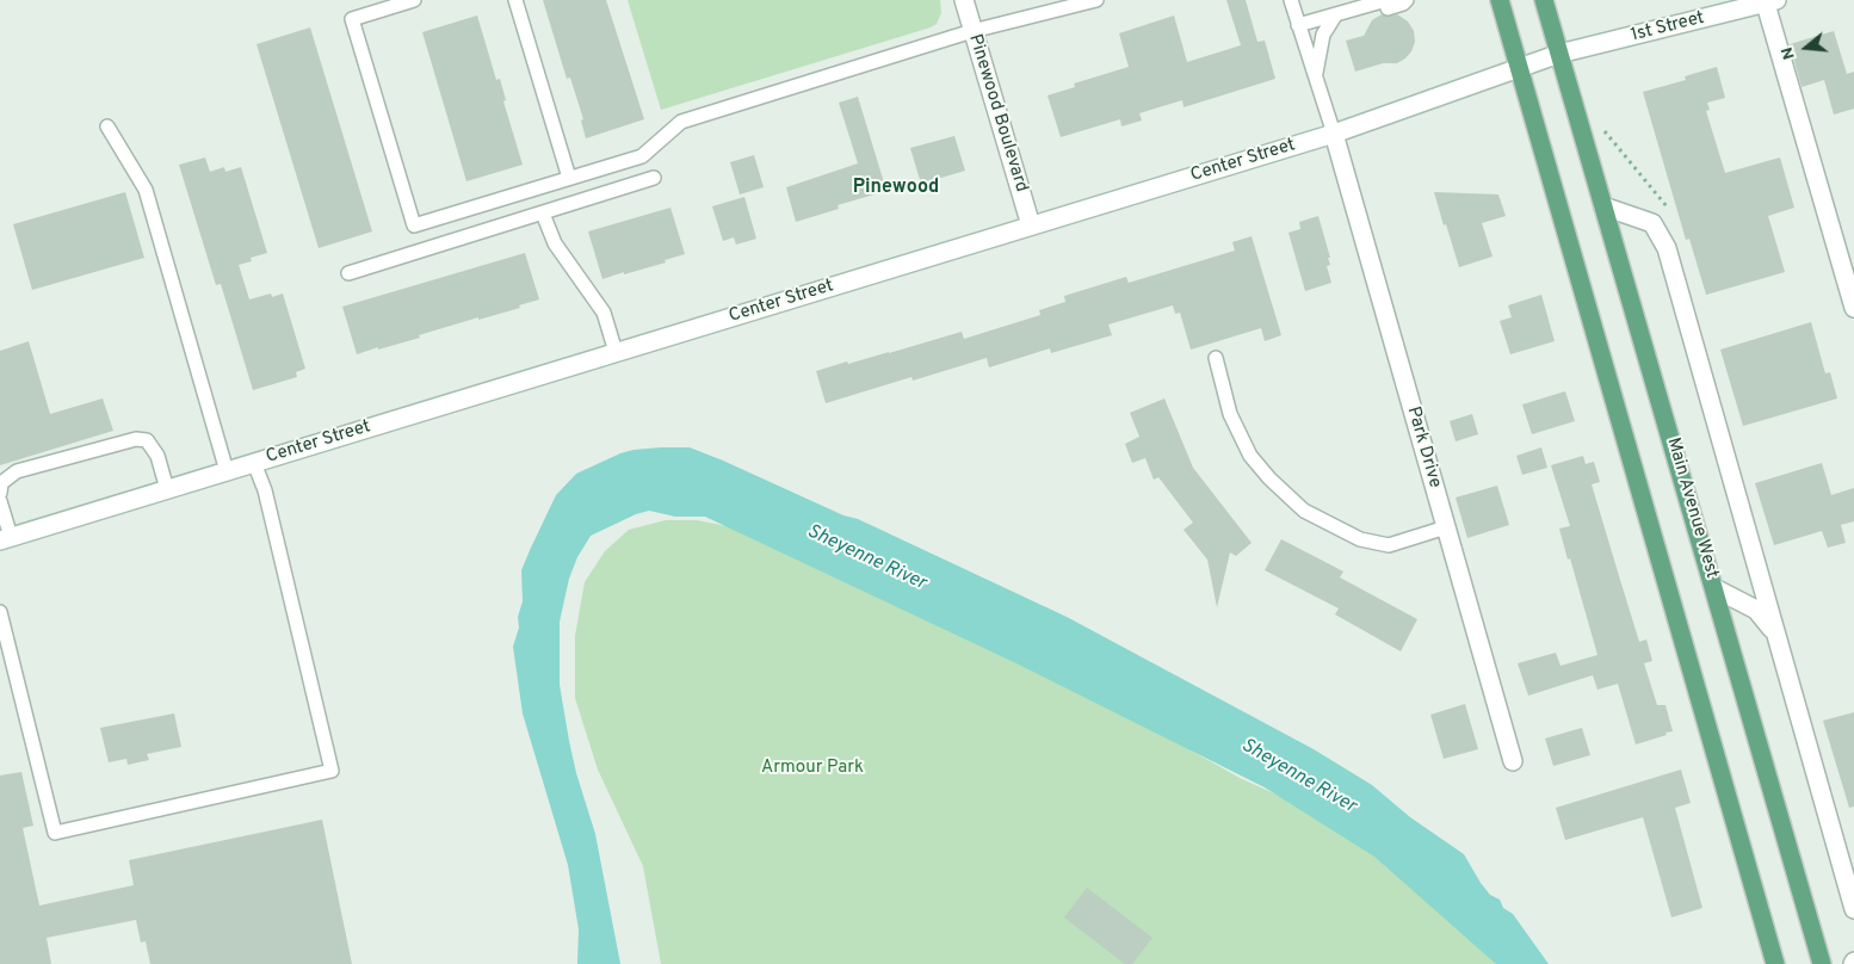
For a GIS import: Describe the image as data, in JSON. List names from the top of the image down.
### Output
{
  "streets": {
    "main road": ["Main Avenue West"],
    "street": [
      "1st Street",
      "Pinewood Boulevard",
      "Center Street",
      "Park Drive"
    ]
  },
  "crossings": [
    ["1st Street", "Center Street"],
    ["1st Street", "Main Avenue West"],
    ["Pinewood Boulevard", "Center Street"],
    ["Center Street", "Park Drive"],
    ["Center Street", "Main Avenue West"]
  ],
  "districts": ["Pinewood"],
  "water": ["Sheyenne River"],
  "parks": ["Armour Park"],
  "north": "left"
}
